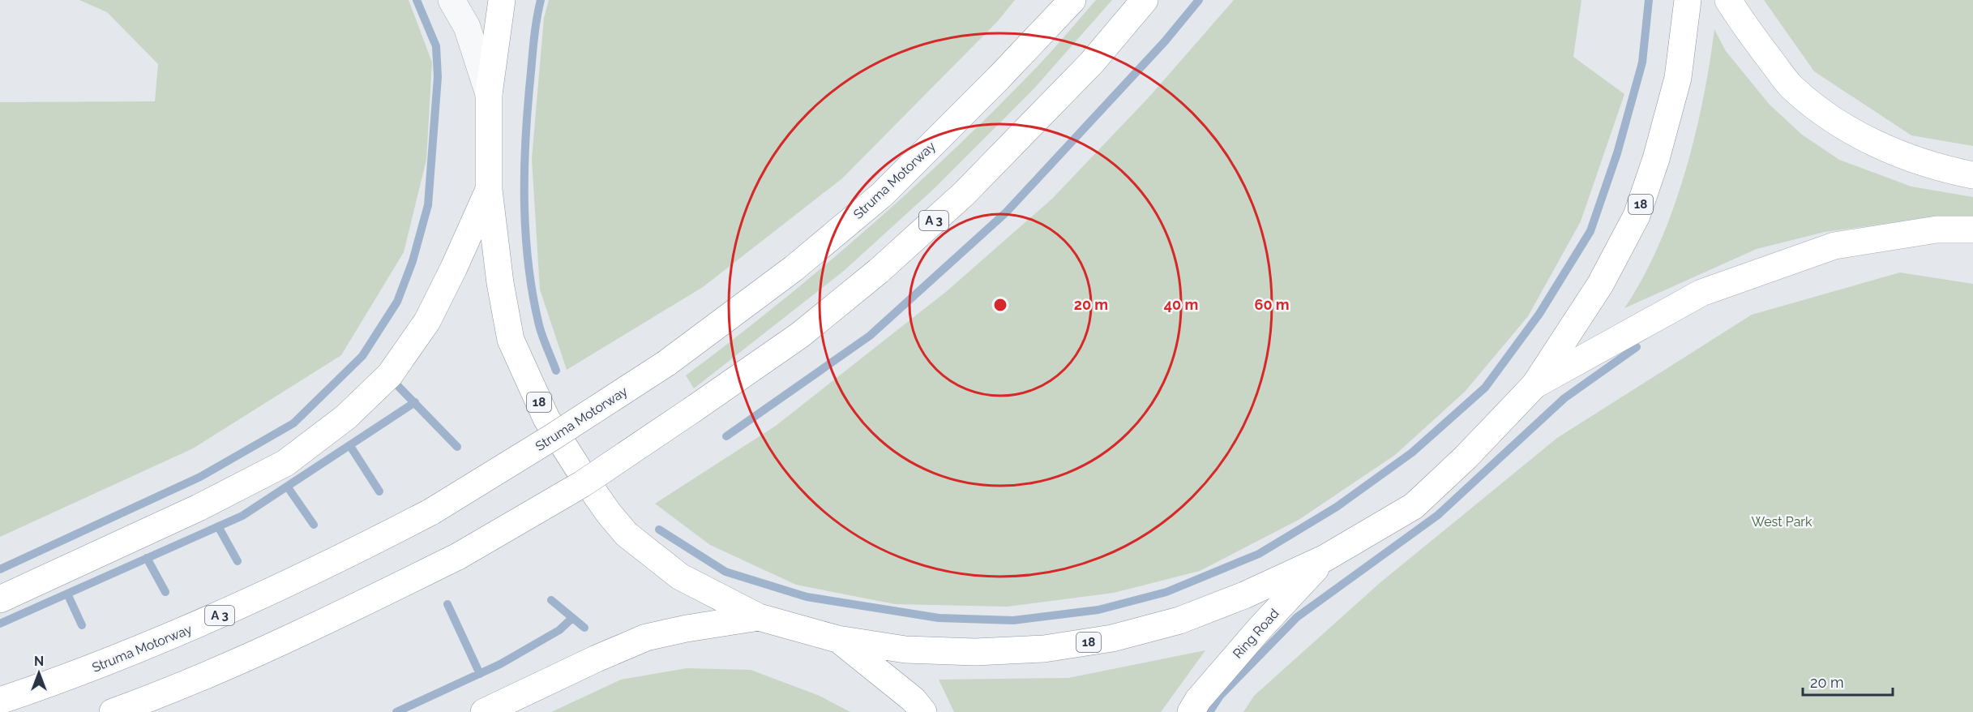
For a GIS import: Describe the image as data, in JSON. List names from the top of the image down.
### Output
{
  "streets": {
    "main road": [
      "Struma Motorway",
      "18",
      "A 3",
      "Ring Road"
    ]
  },
  "crossings": [
    ["18", "Ring Road"]
  ],
  "parks": ["West Park"],
  "scale_bar": "20 m",
  "north": "top",
  "rings": ["20 m", "40 m", "60 m"]
}
